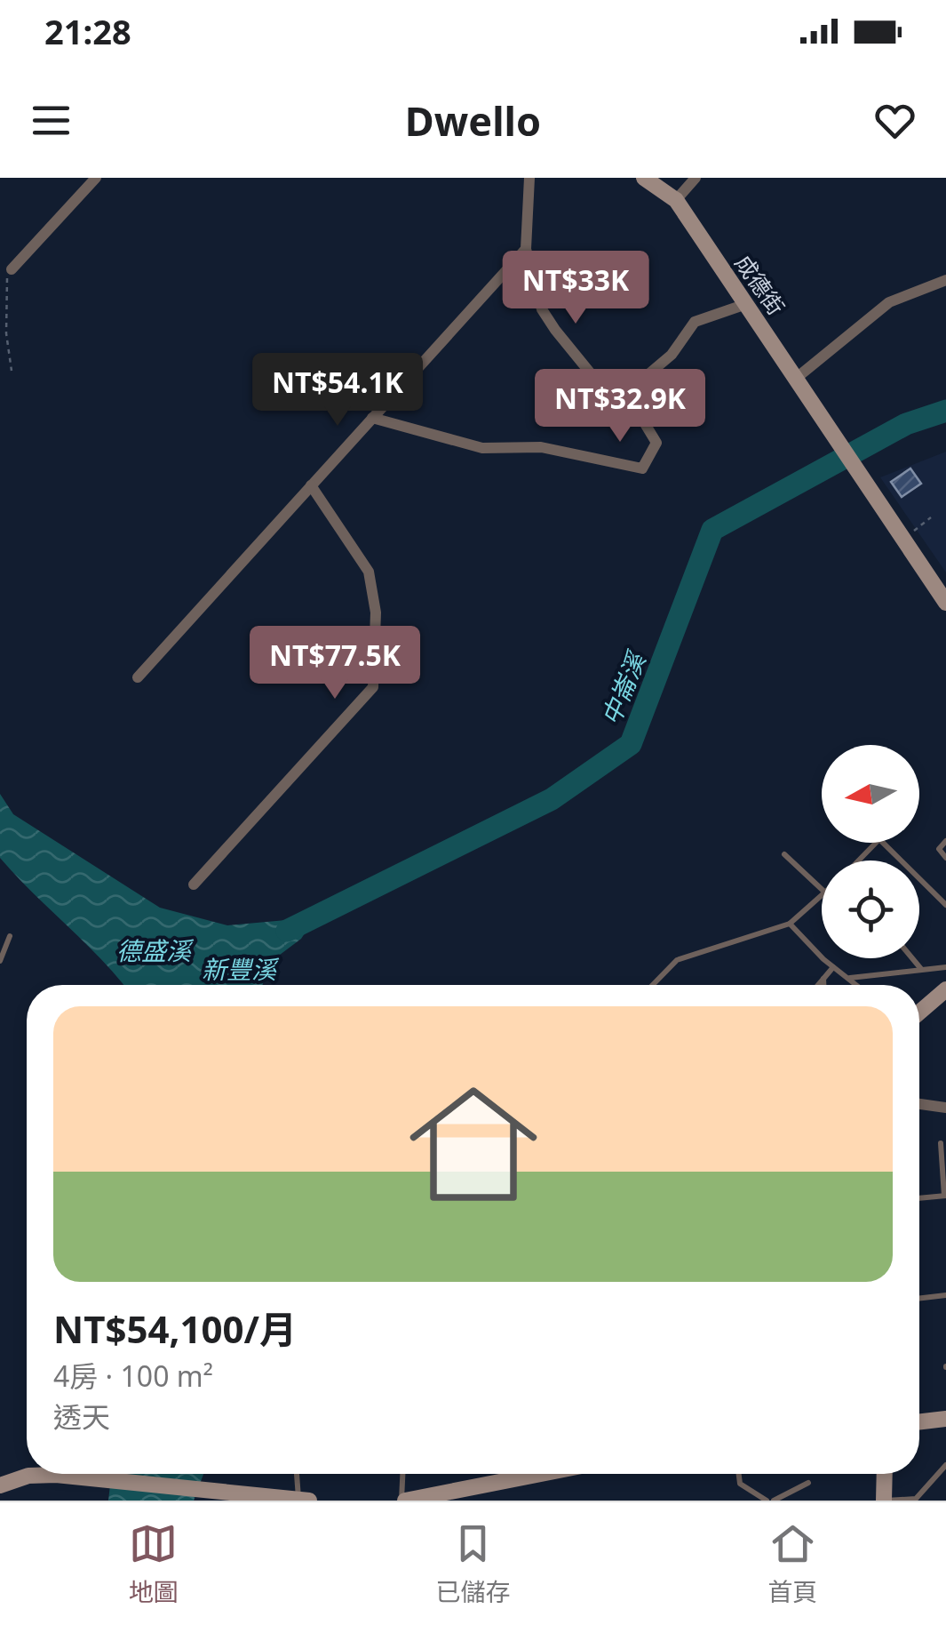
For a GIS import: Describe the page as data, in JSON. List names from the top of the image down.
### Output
{
  "streets": {
    "street": ["成德街"]
  },
  "water": ["中崙溪", "德盛溪", "新豐溪"],
  "north": "left",
  "page": {
    "status": "21:28",
    "header": "Dwello",
    "price": [
      "NT$33K",
      "NT$54.1K",
      "NT$32.9K",
      "NT$77.5K"
    ],
    "list": [
      {
        "name": "NT$54,100/月",
        "note": "4房 · 100 m² · 透天"
      }
    ],
    "tabs": ["地圖", "已儲存", "首頁"]
  }
}
